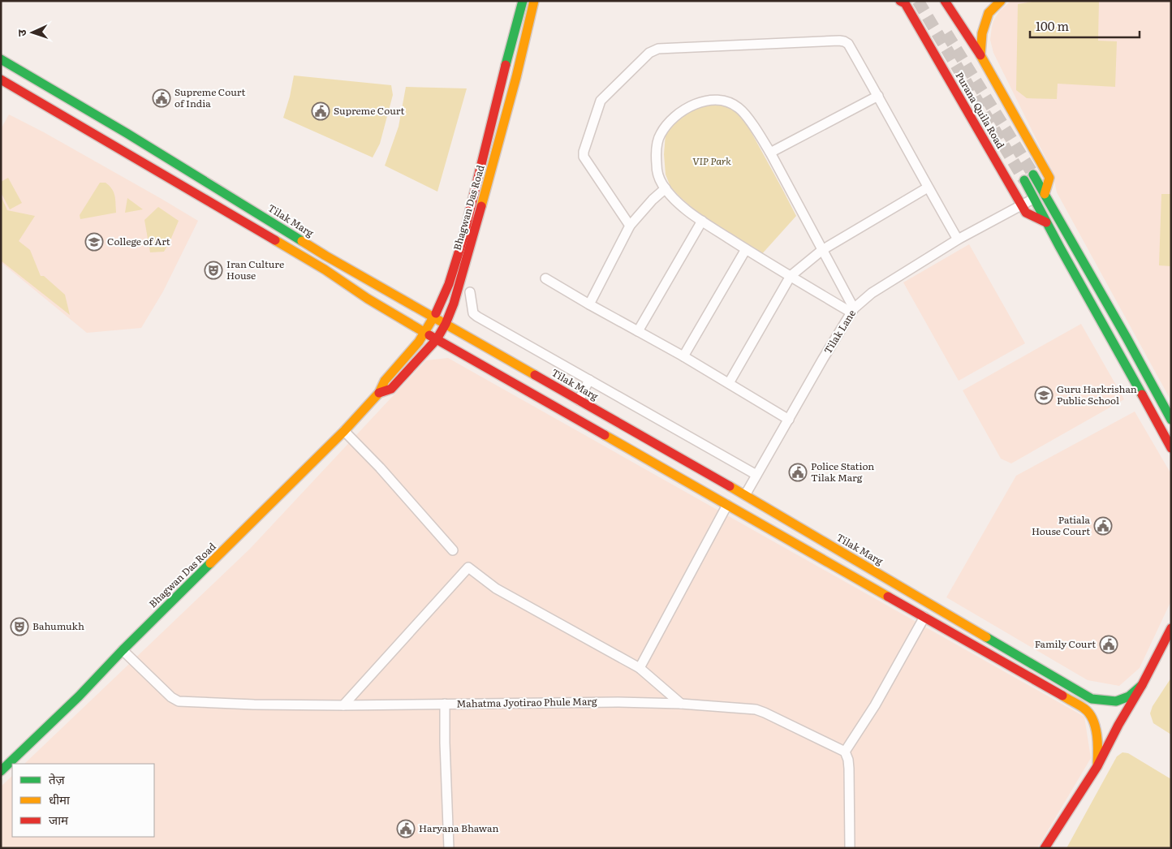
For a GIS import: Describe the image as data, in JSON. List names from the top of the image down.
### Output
{
  "streets": {
    "main road": ["Purana Quila Road", "Bhagwan Das Road", "Tilak Marg"],
    "street": ["Tilak Lane", "Mahatma Jyotirao Phule Marg"]
  },
  "crossings": [
    ["Purana Quila Road", "Tilak Lane"],
    ["Bhagwan Das Road", "Tilak Marg"],
    ["Bhagwan Das Road", "Mahatma Jyotirao Phule Marg"],
    ["Tilak Marg", "Tilak Lane"]
  ],
  "parks": ["VIP Park"],
  "places": {
    "public building": [
      "Supreme Court of India",
      "Supreme Court",
      "Police Station Tilak Marg",
      "Patiala House Court",
      "Family Court",
      "Haryana Bhawan"
    ],
    "school or university": ["College of Art", "Guru Harkrishan Public School"],
    "theatre": ["Iran Culture House", "Bahumukh"]
  },
  "legend": ["तेज़", "धीमा", "जाम"],
  "scale_bar": "100 m",
  "north": "left"
}
